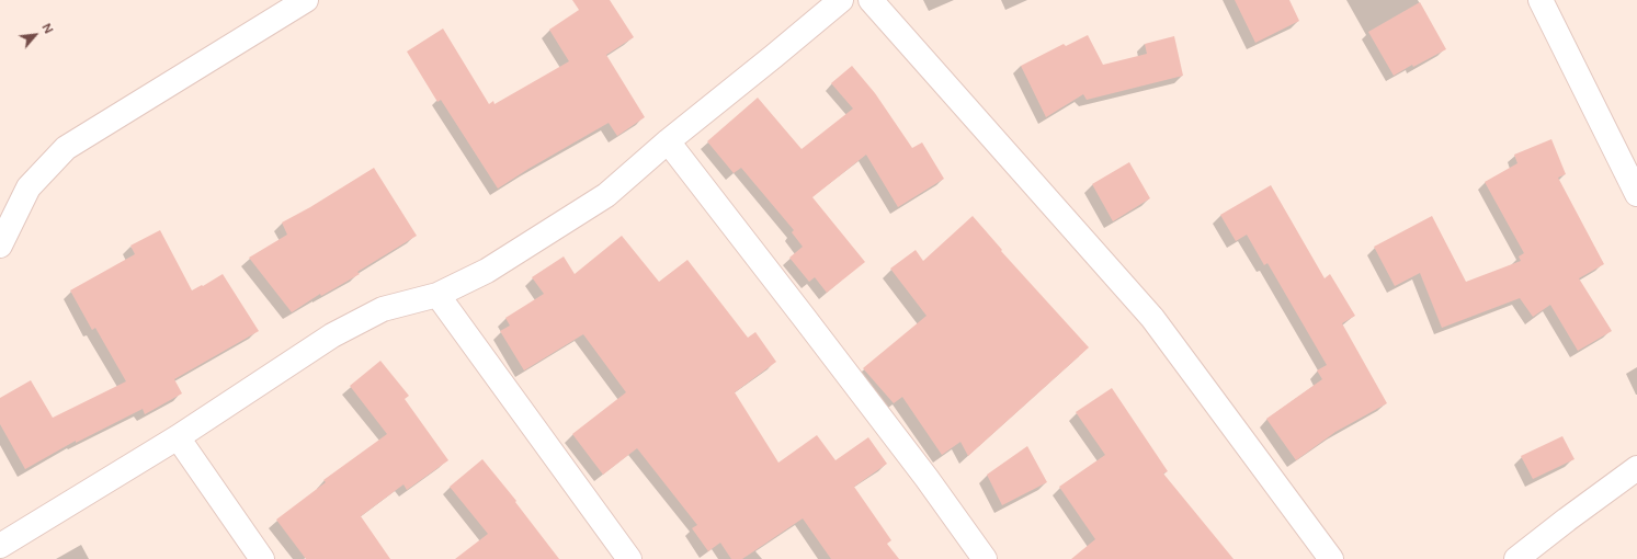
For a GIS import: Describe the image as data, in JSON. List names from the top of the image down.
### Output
{
  "north": "top right"
}
